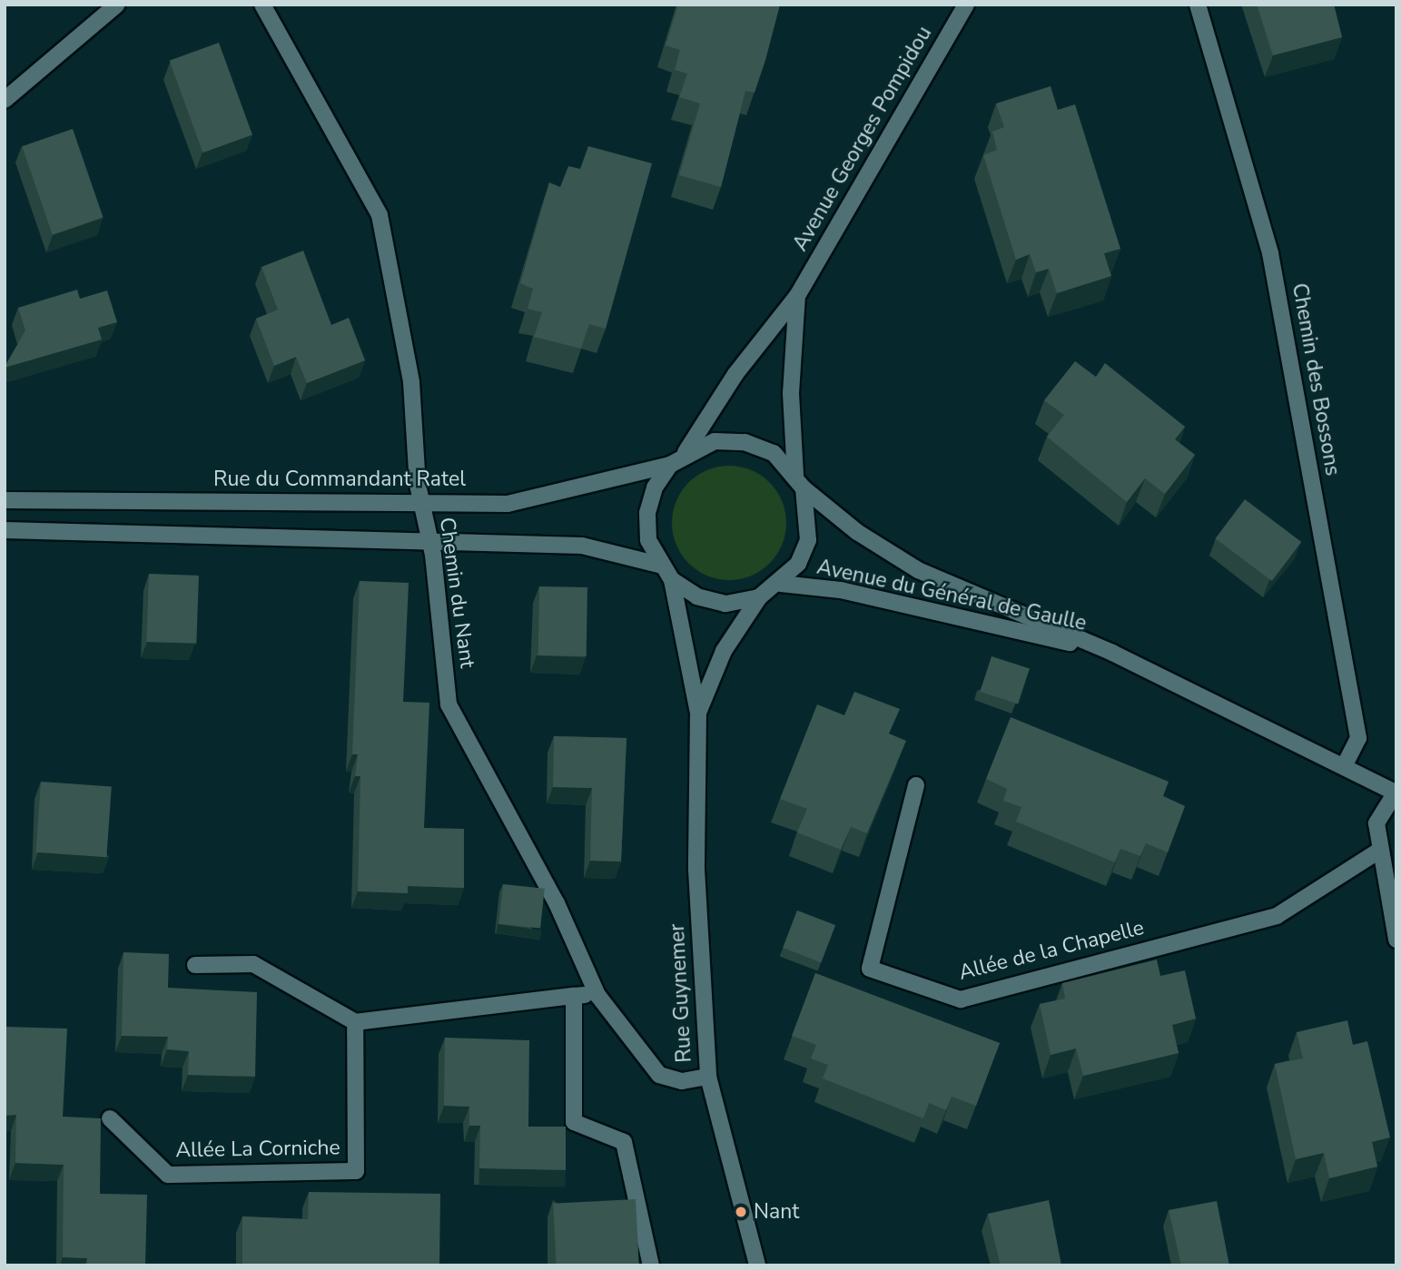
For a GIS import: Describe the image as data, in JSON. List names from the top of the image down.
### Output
{
  "streets": {
    "street": [
      "Avenue Georges Pompidou",
      "Chemin des Bossons",
      "Rue du Commandant Ratel",
      "Chemin du Nant",
      "Avenue du Général de Gaulle",
      "Allée de la Chapelle",
      "Rue Guynemer",
      "Allée La Corniche"
    ]
  },
  "crossings": [
    ["Avenue Georges Pompidou", "Rue du Commandant Ratel"],
    ["Avenue Georges Pompidou", "Avenue du Général de Gaulle"],
    ["Avenue Georges Pompidou", "Rue Guynemer"],
    ["Chemin des Bossons", "Avenue du Général de Gaulle"],
    ["Rue du Commandant Ratel", "Chemin du Nant"],
    ["Rue du Commandant Ratel", "Avenue du Général de Gaulle"],
    ["Rue du Commandant Ratel", "Rue Guynemer"],
    ["Chemin du Nant", "Rue Guynemer"],
    ["Avenue du Général de Gaulle", "Rue Guynemer"]
  ],
  "places": ["Nant"]
}
